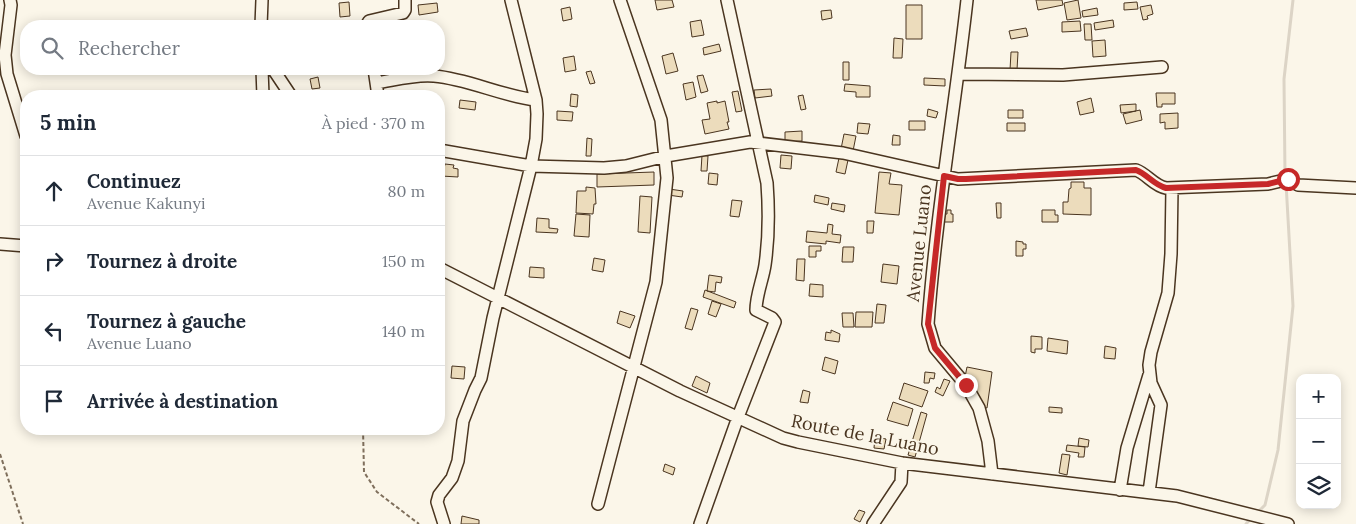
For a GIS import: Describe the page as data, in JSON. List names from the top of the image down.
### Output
{
  "streets": {
    "street": ["Avenue Luano", "Route de la Luano"]
  },
  "crossings": [
    ["Avenue Luano", "Route de la Luano"]
  ],
  "page": {
    "search": "Rechercher",
    "heading": ["5 min", "À pied · 370 m"],
    "list": [
      ["Continuez", "Avenue Kakunyi", "80 m"],
      ["Tournez à droite", "150 m"],
      ["Tournez à gauche", "Avenue Luano", "140 m"],
      "Arrivée à destination"
    ],
    "map_buttons": ["+", "−"]
  }
}
